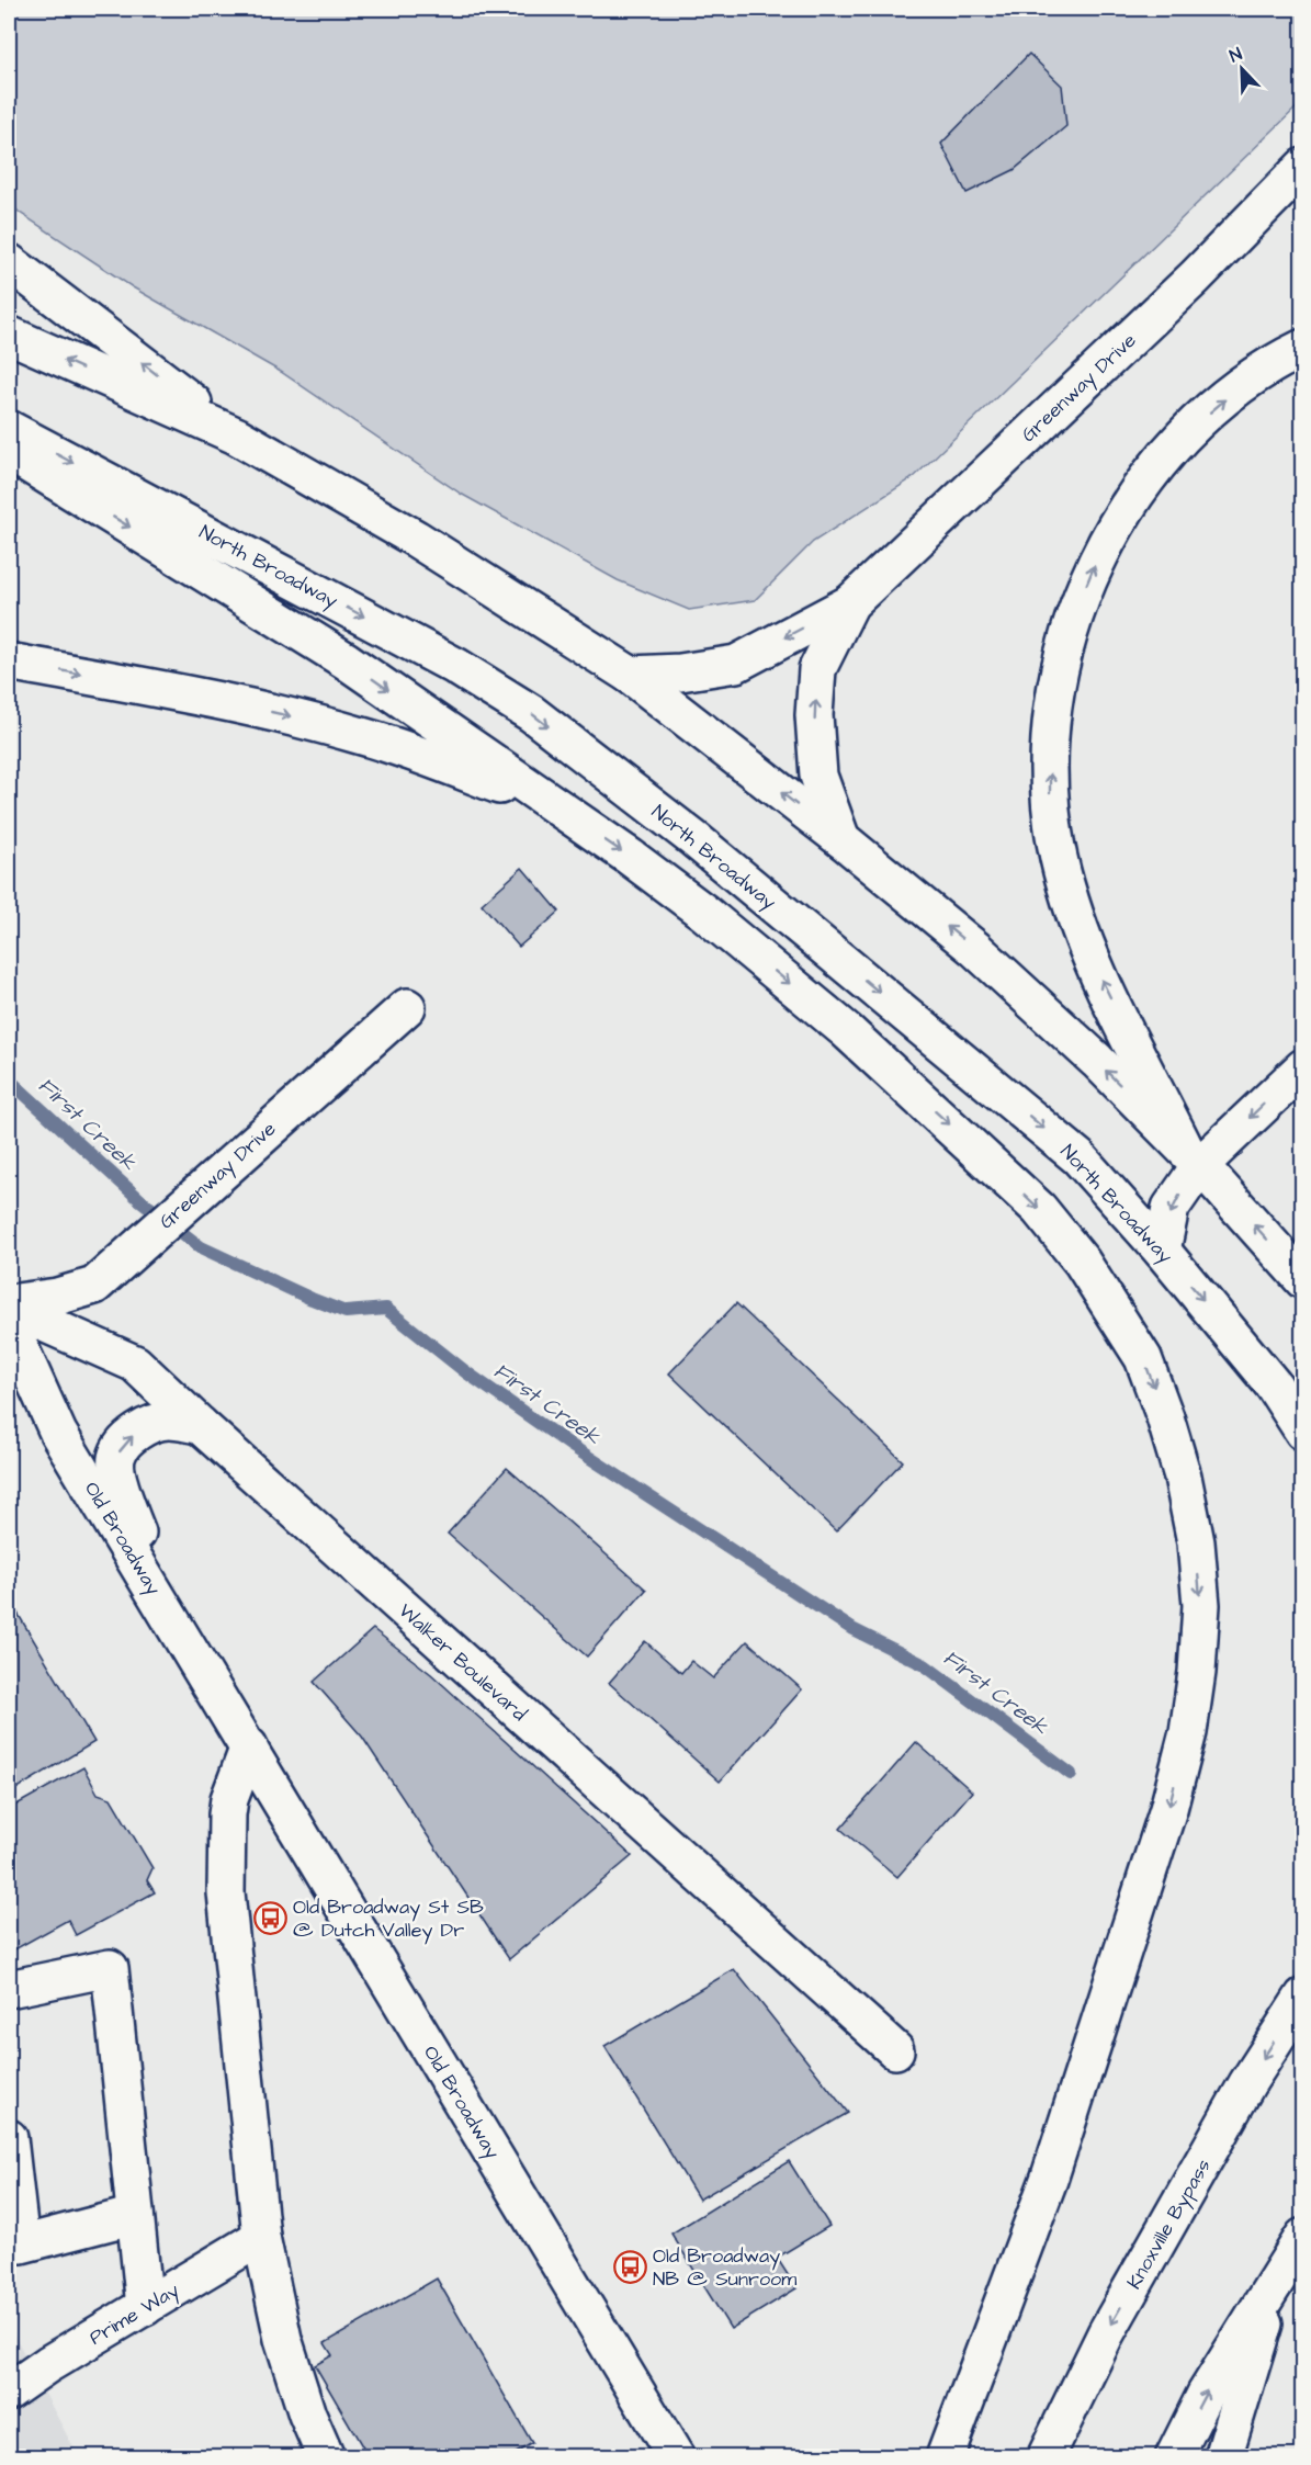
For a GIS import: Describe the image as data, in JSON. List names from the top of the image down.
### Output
{
  "streets": {
    "main road": [
      "Greenway Drive",
      "North Broadway",
      "Old Broadway",
      "Walker Boulevard",
      "Knoxville Bypass",
      "Prime Way"
    ]
  },
  "crossings": [
    ["Greenway Drive", "Walker Boulevard"]
  ],
  "water": ["First Creek"],
  "places": {
    "bus stop": ["Old Broadway St SB @ Dutch Valley Dr", "Old Broadway NB @ Sunroom"]
  },
  "north": "top left"
}
